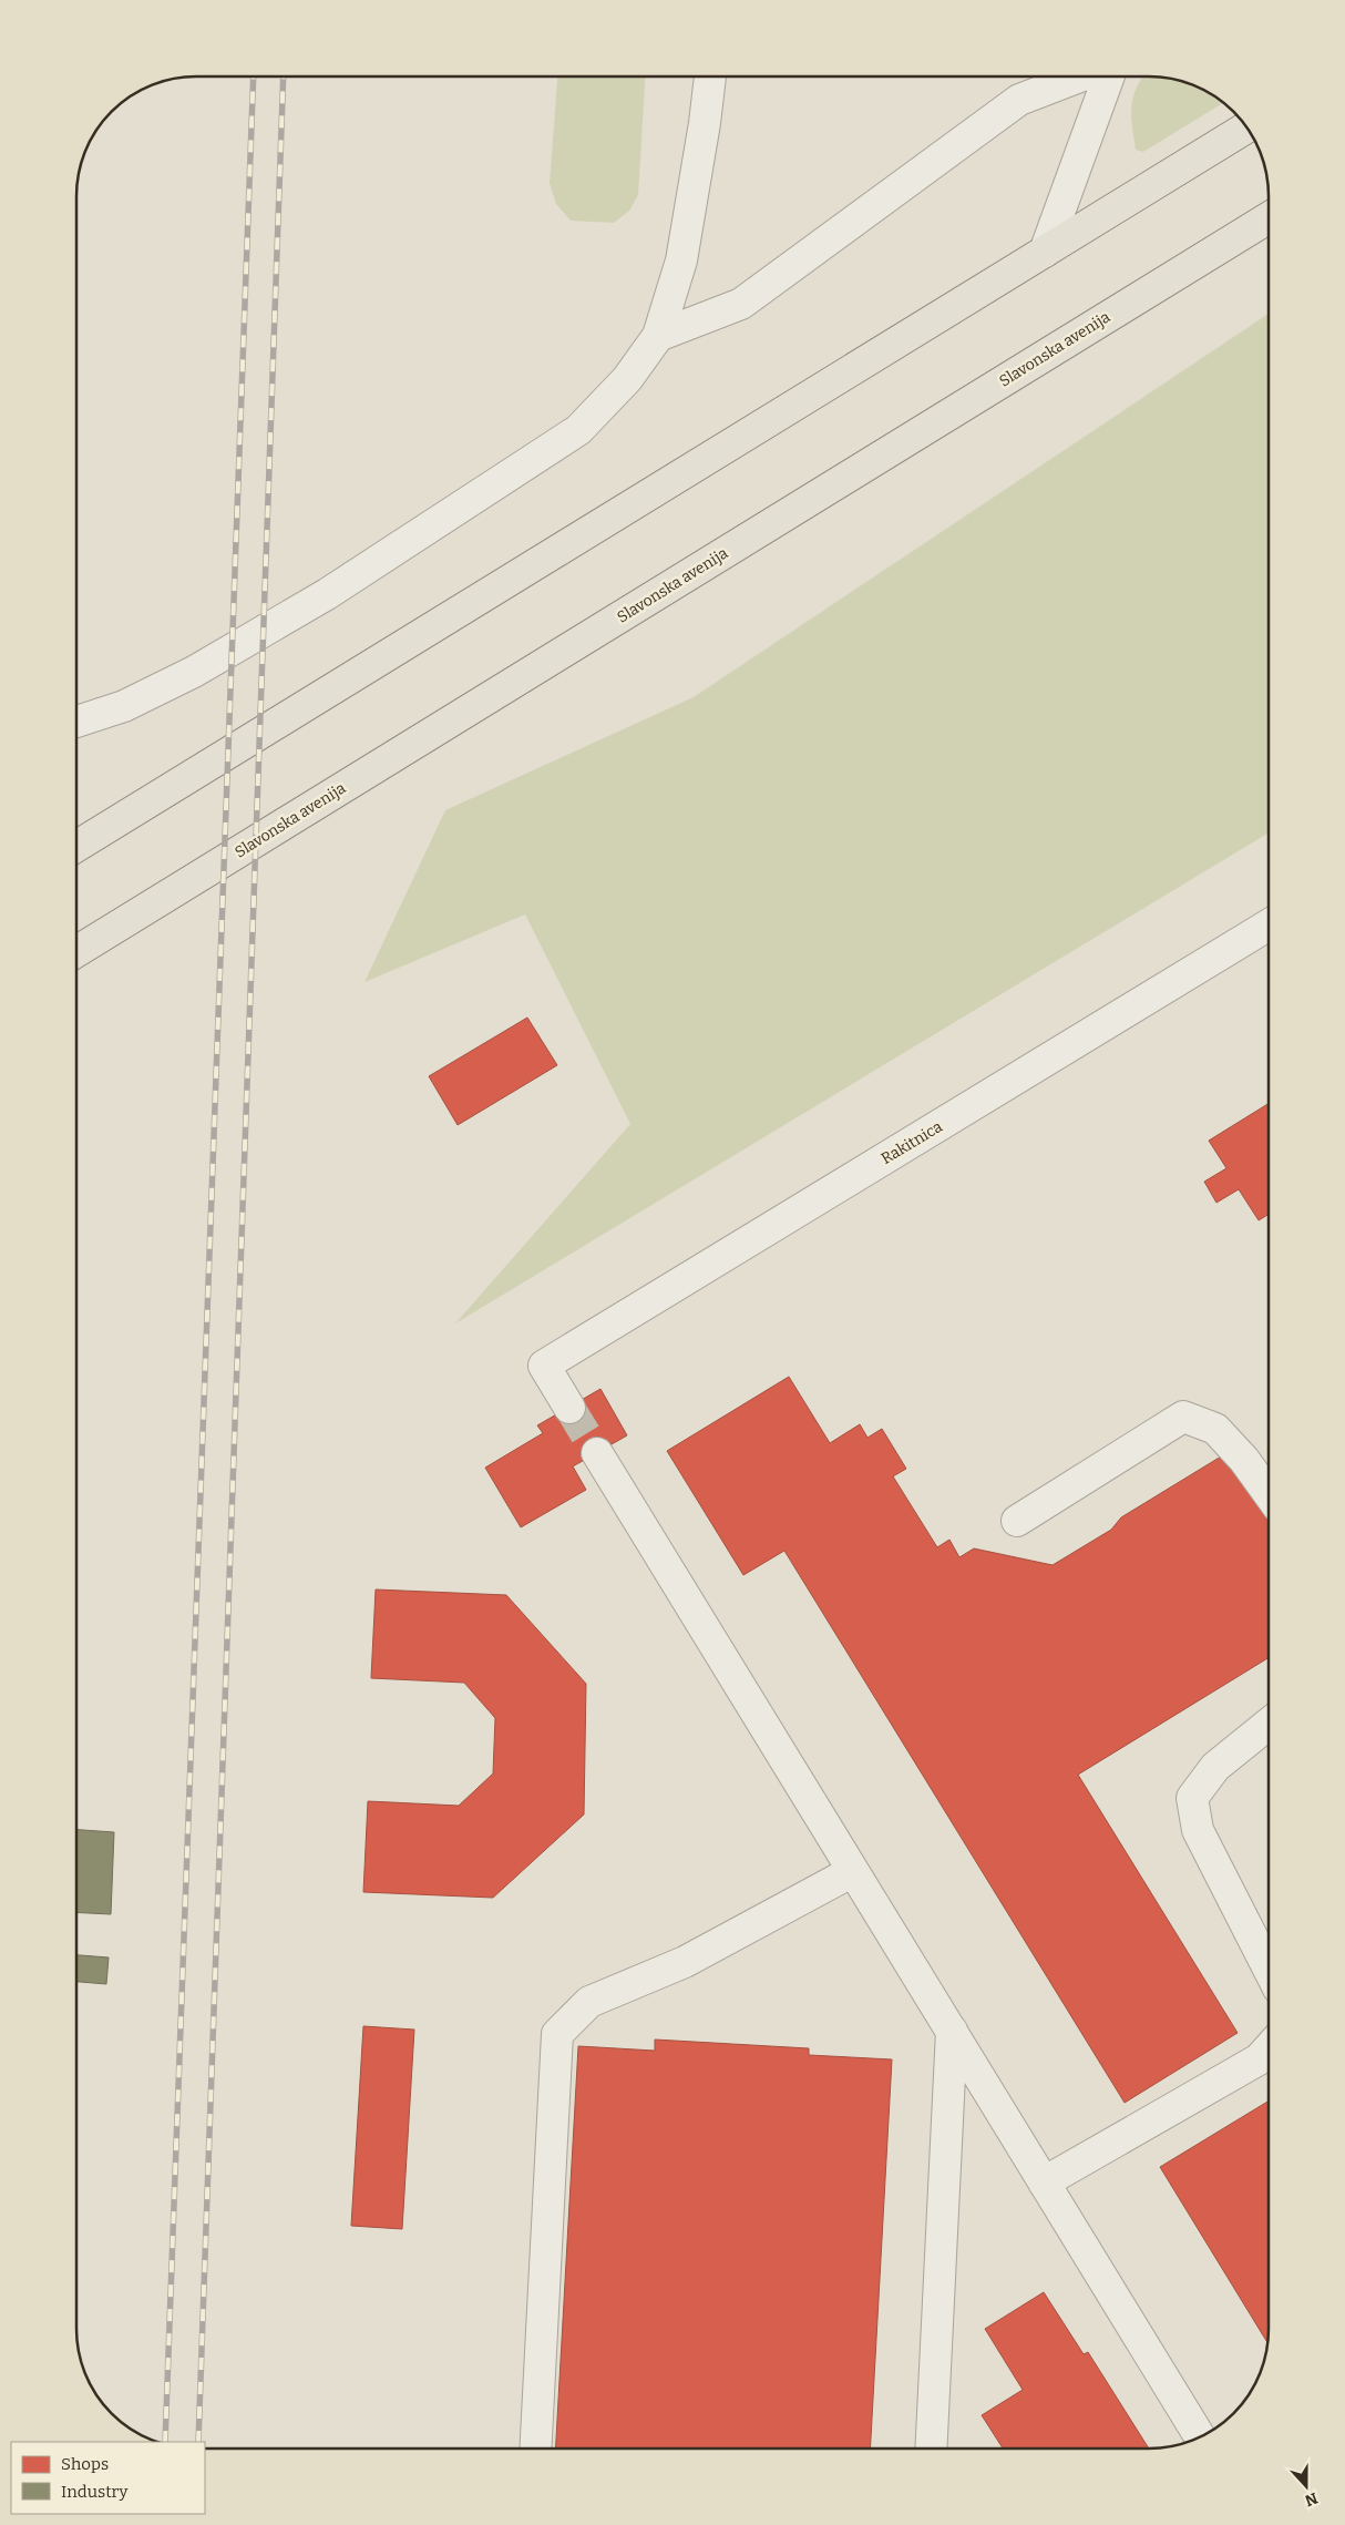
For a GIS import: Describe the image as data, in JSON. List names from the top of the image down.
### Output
{
  "streets": {
    "main road": ["Slavonska avenija"],
    "street": ["Rakitnica"]
  },
  "legend": ["Shops", "Industry"],
  "north": "bottom"
}
